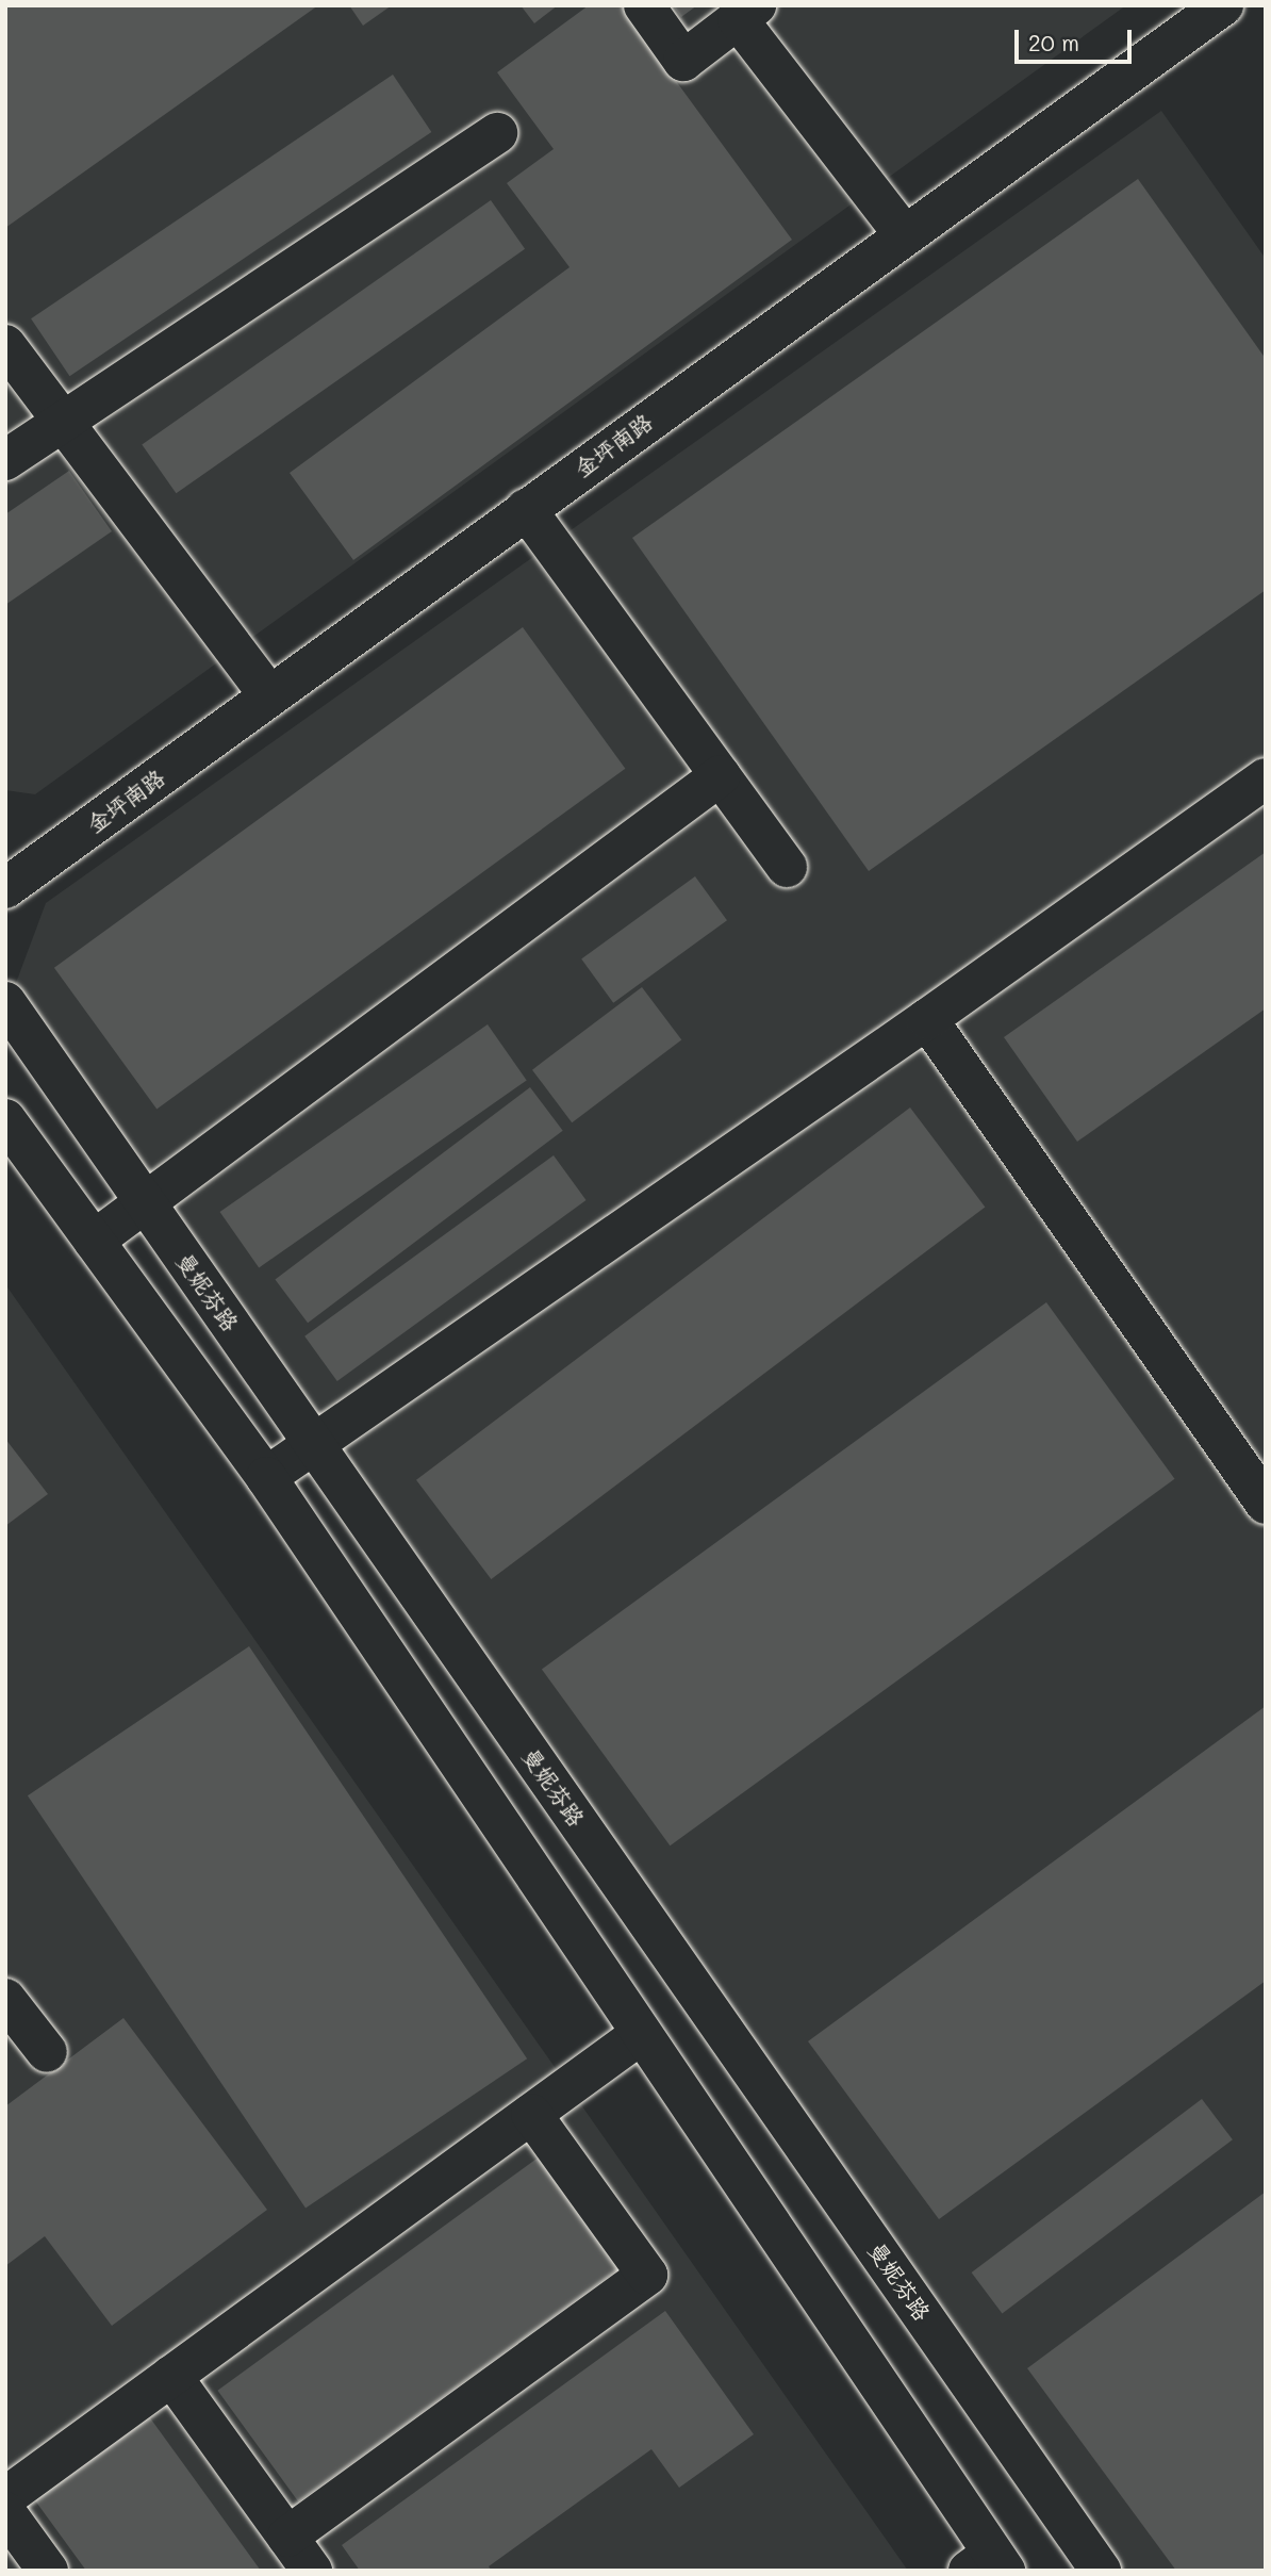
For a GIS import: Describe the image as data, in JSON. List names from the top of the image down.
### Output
{
  "streets": {
    "street": ["金坪南路", "曼妮芬路"]
  },
  "scale_bar": "20 m"
}
